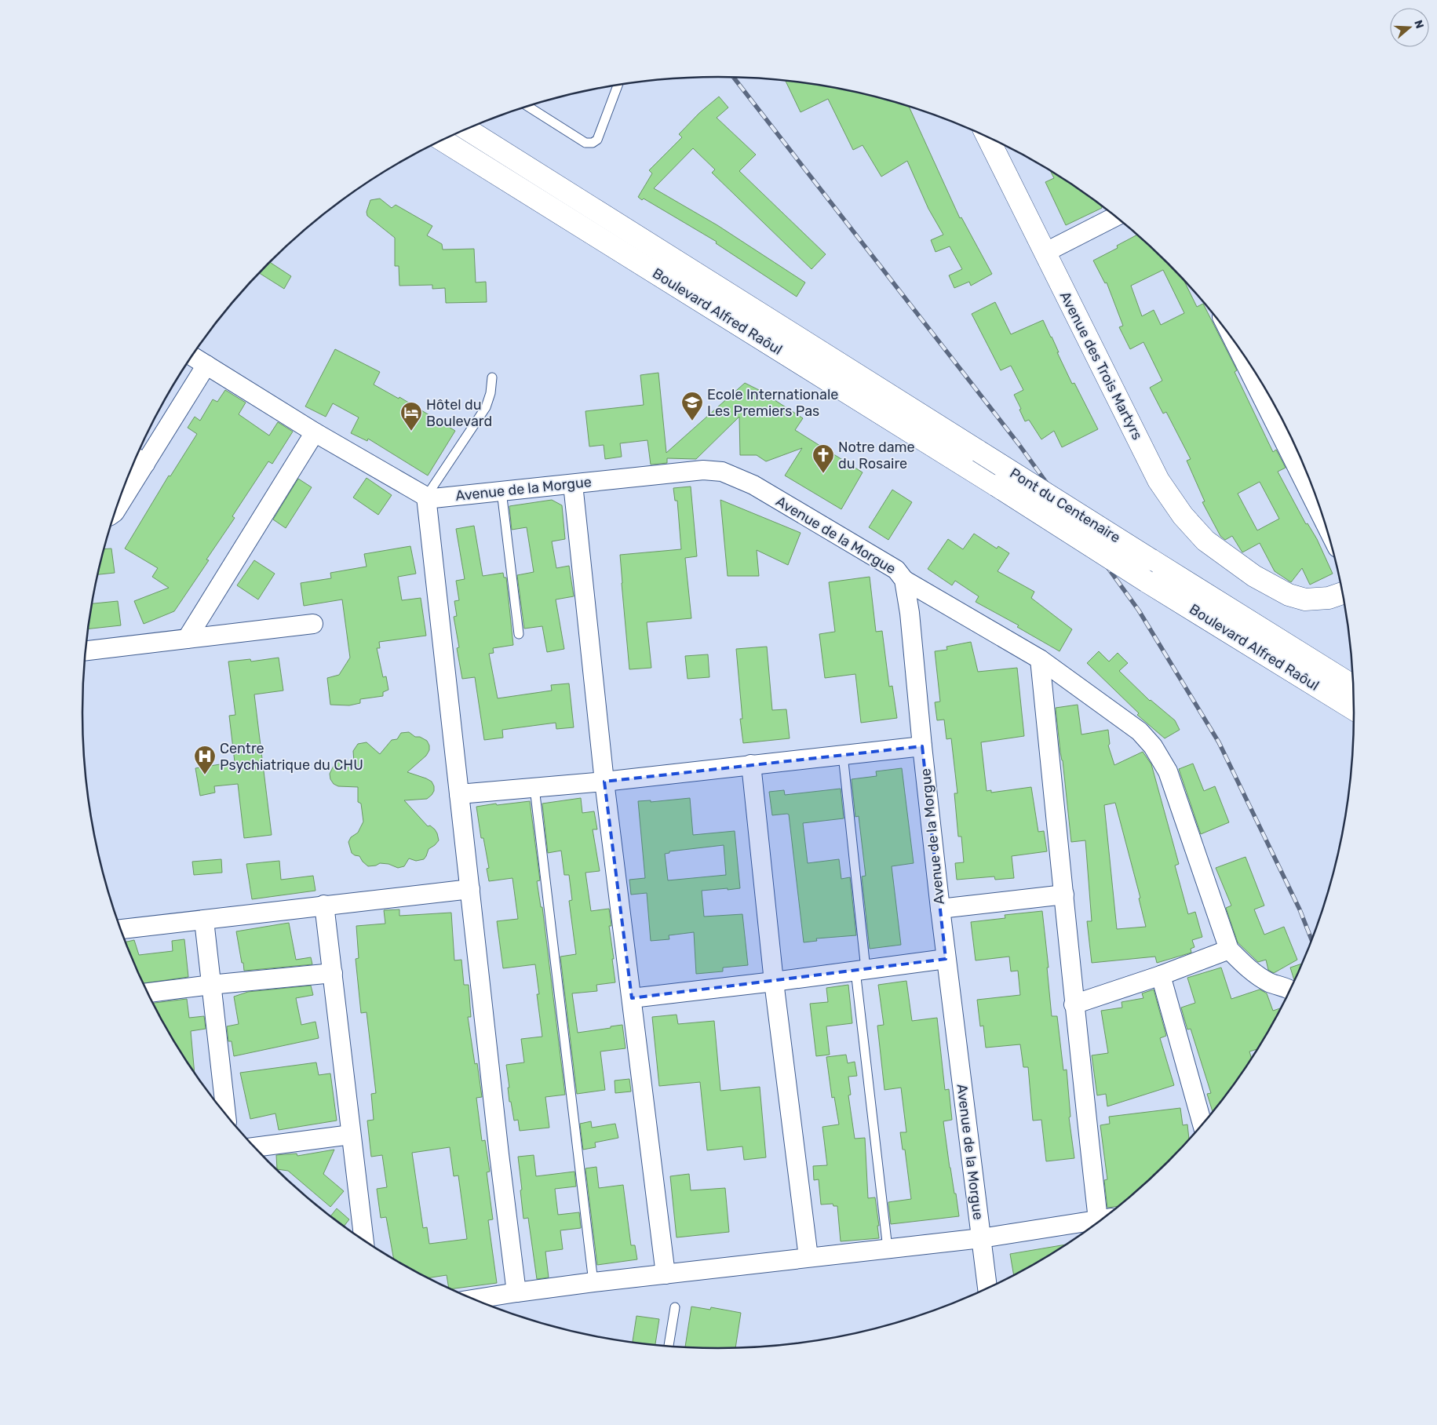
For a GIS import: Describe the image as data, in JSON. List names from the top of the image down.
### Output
{
  "streets": {
    "main road": ["Boulevard Alfred Raôul", "Avenue des Trois Martyrs", "Pont du Centenaire"],
    "street": ["Avenue de la Morgue"]
  },
  "crossings": [
    ["Boulevard Alfred Raôul", "Pont du Centenaire"]
  ],
  "places": {
    "school or university": ["Ecole Internationale Les Premiers Pas"],
    "hotel": ["Hôtel du Boulevard"],
    "church": ["Notre dame du Rosaire"],
    "hospital": ["Centre Psychiatrique du CHU"]
  },
  "north": "right"
}
